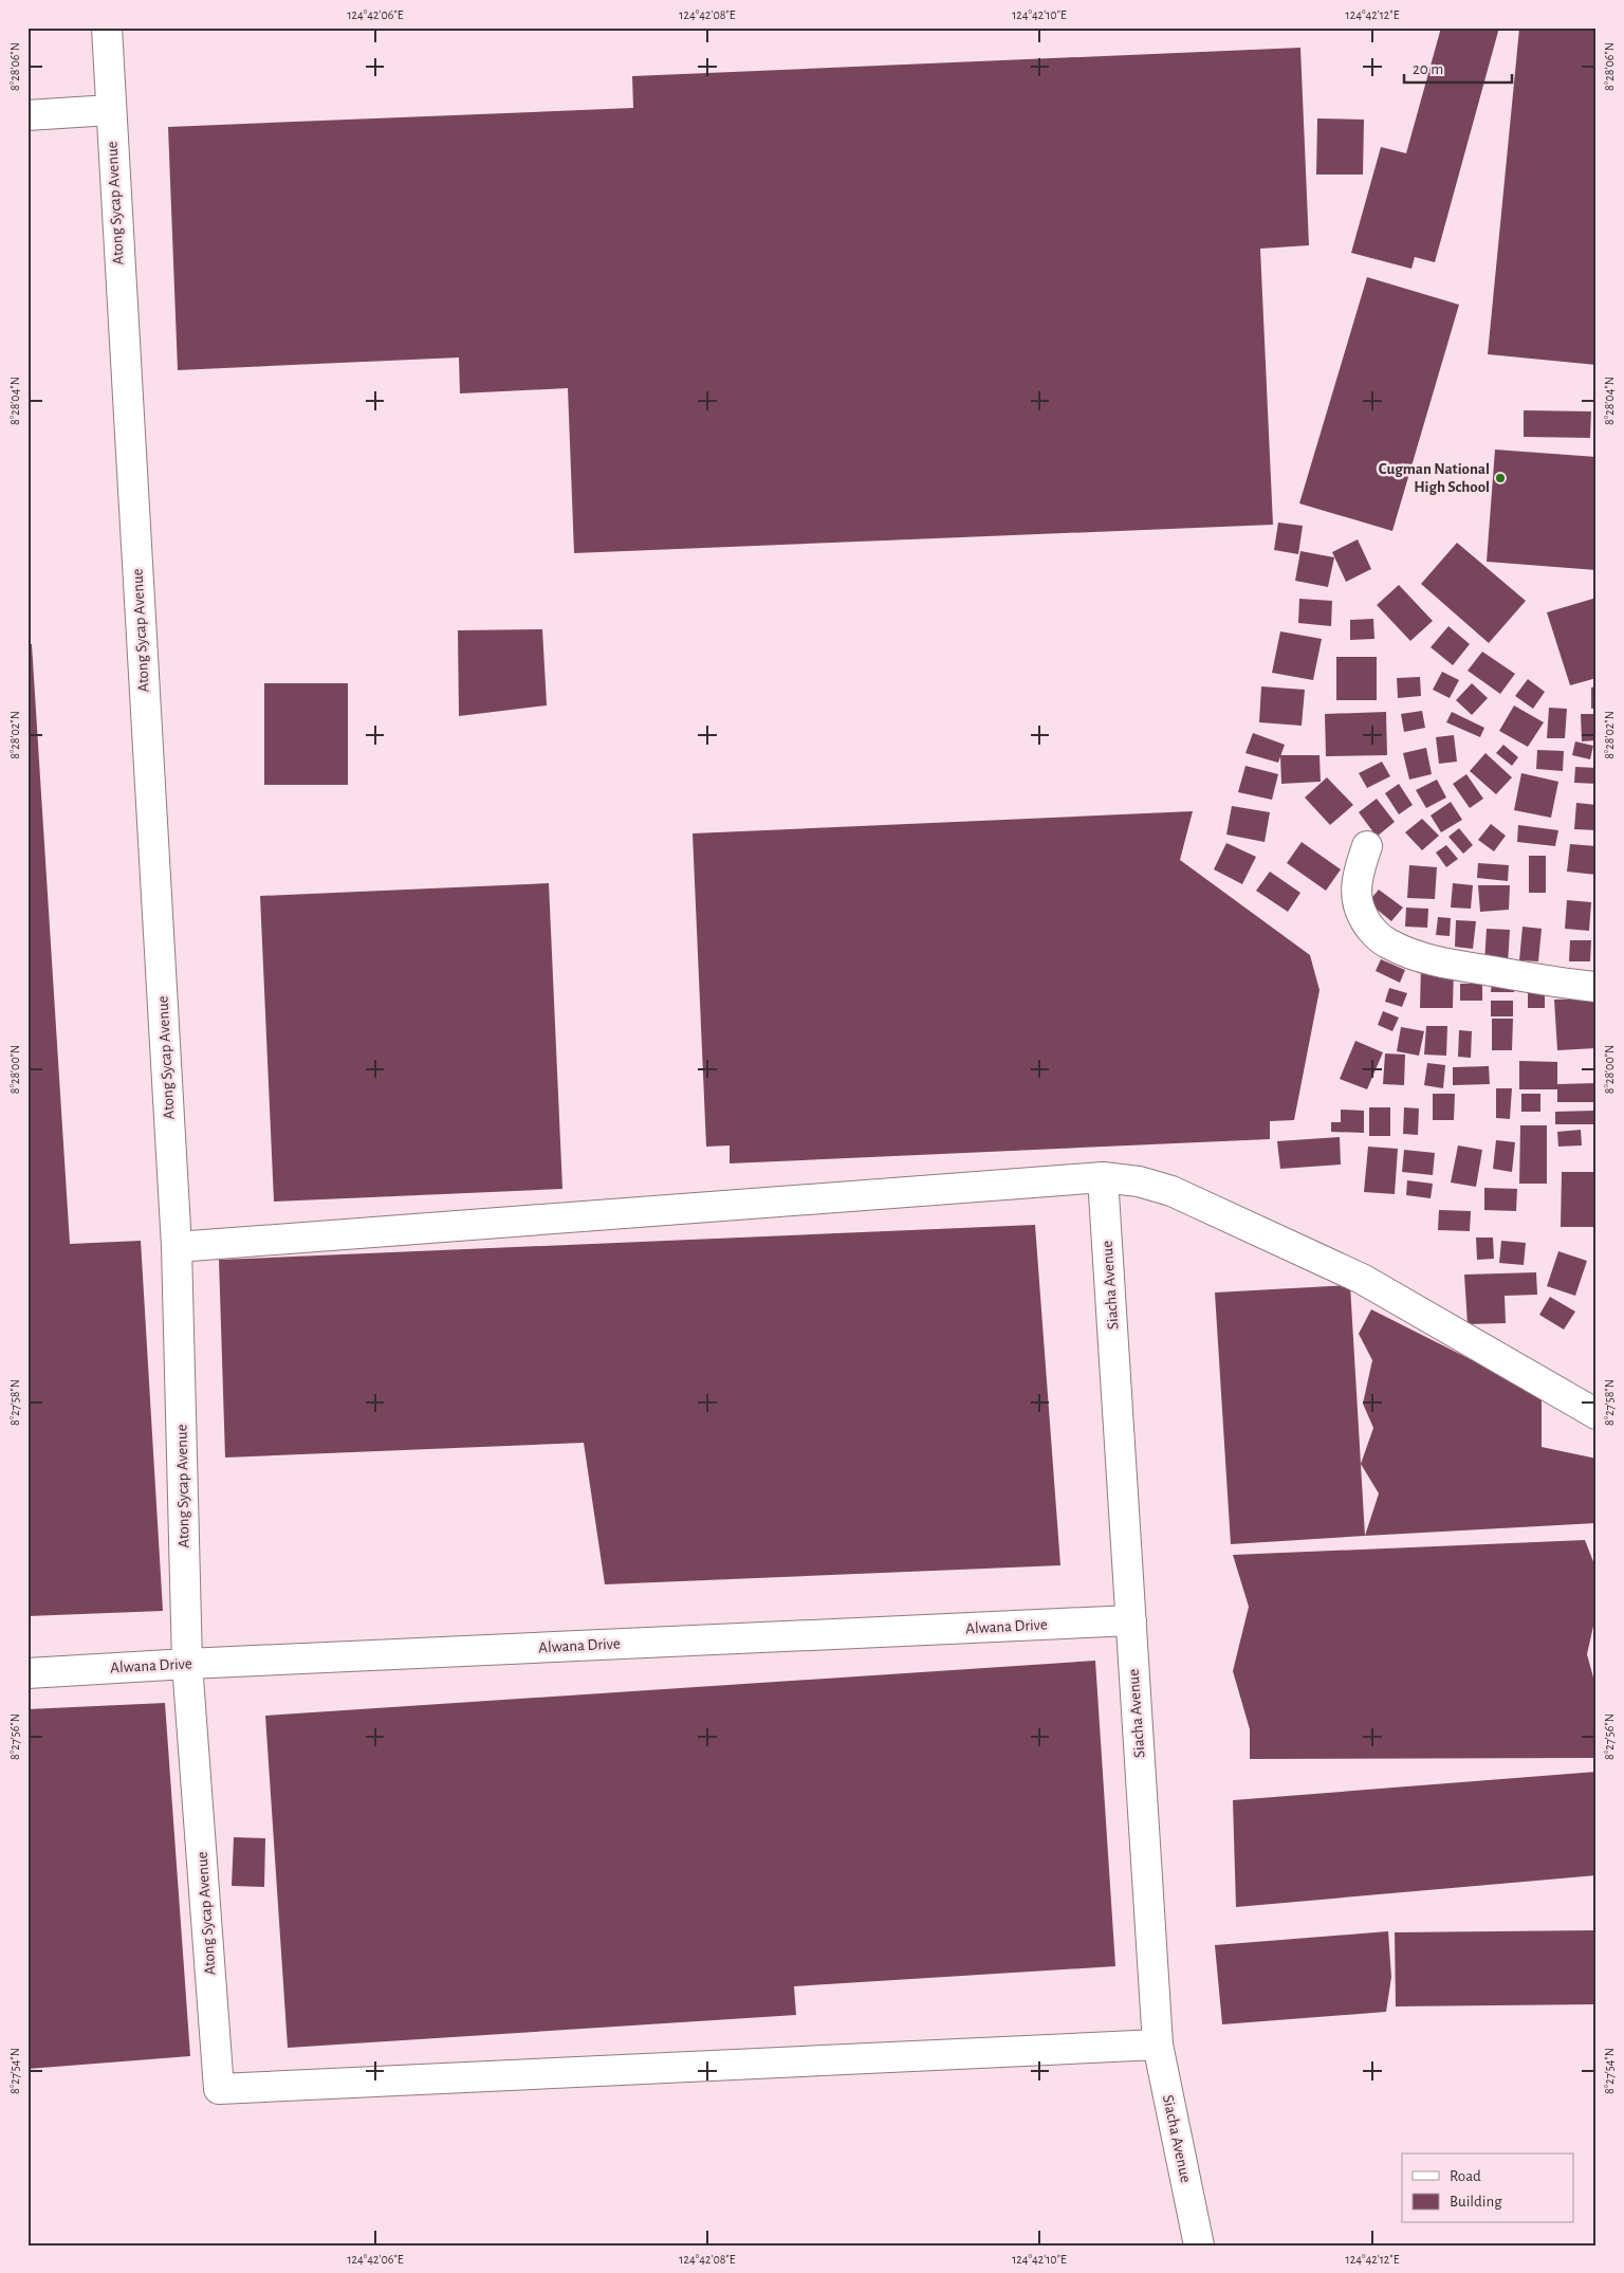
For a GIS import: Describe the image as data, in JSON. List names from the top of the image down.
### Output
{
  "streets": {
    "street": ["Atong Sycap Avenue", "Siacha Avenue", "Alwana Drive"]
  },
  "crossings": [
    ["Atong Sycap Avenue", "Siacha Avenue"],
    ["Atong Sycap Avenue", "Alwana Drive"],
    ["Siacha Avenue", "Alwana Drive"]
  ],
  "places": ["Cugman National High School"],
  "legend": ["Road", "Building"],
  "scale_bar": "20 m",
  "coordinates": [
    "124°42'06\"E",
    "124°42'08\"E",
    "124°42'10\"E",
    "124°42'12\"E",
    "8°28'06\"N",
    "8°28'04\"N",
    "8°28'02\"N",
    "8°28'00\"N",
    "8°27'58\"N",
    "8°27'56\"N",
    "8°27'54\"N"
  ]
}
